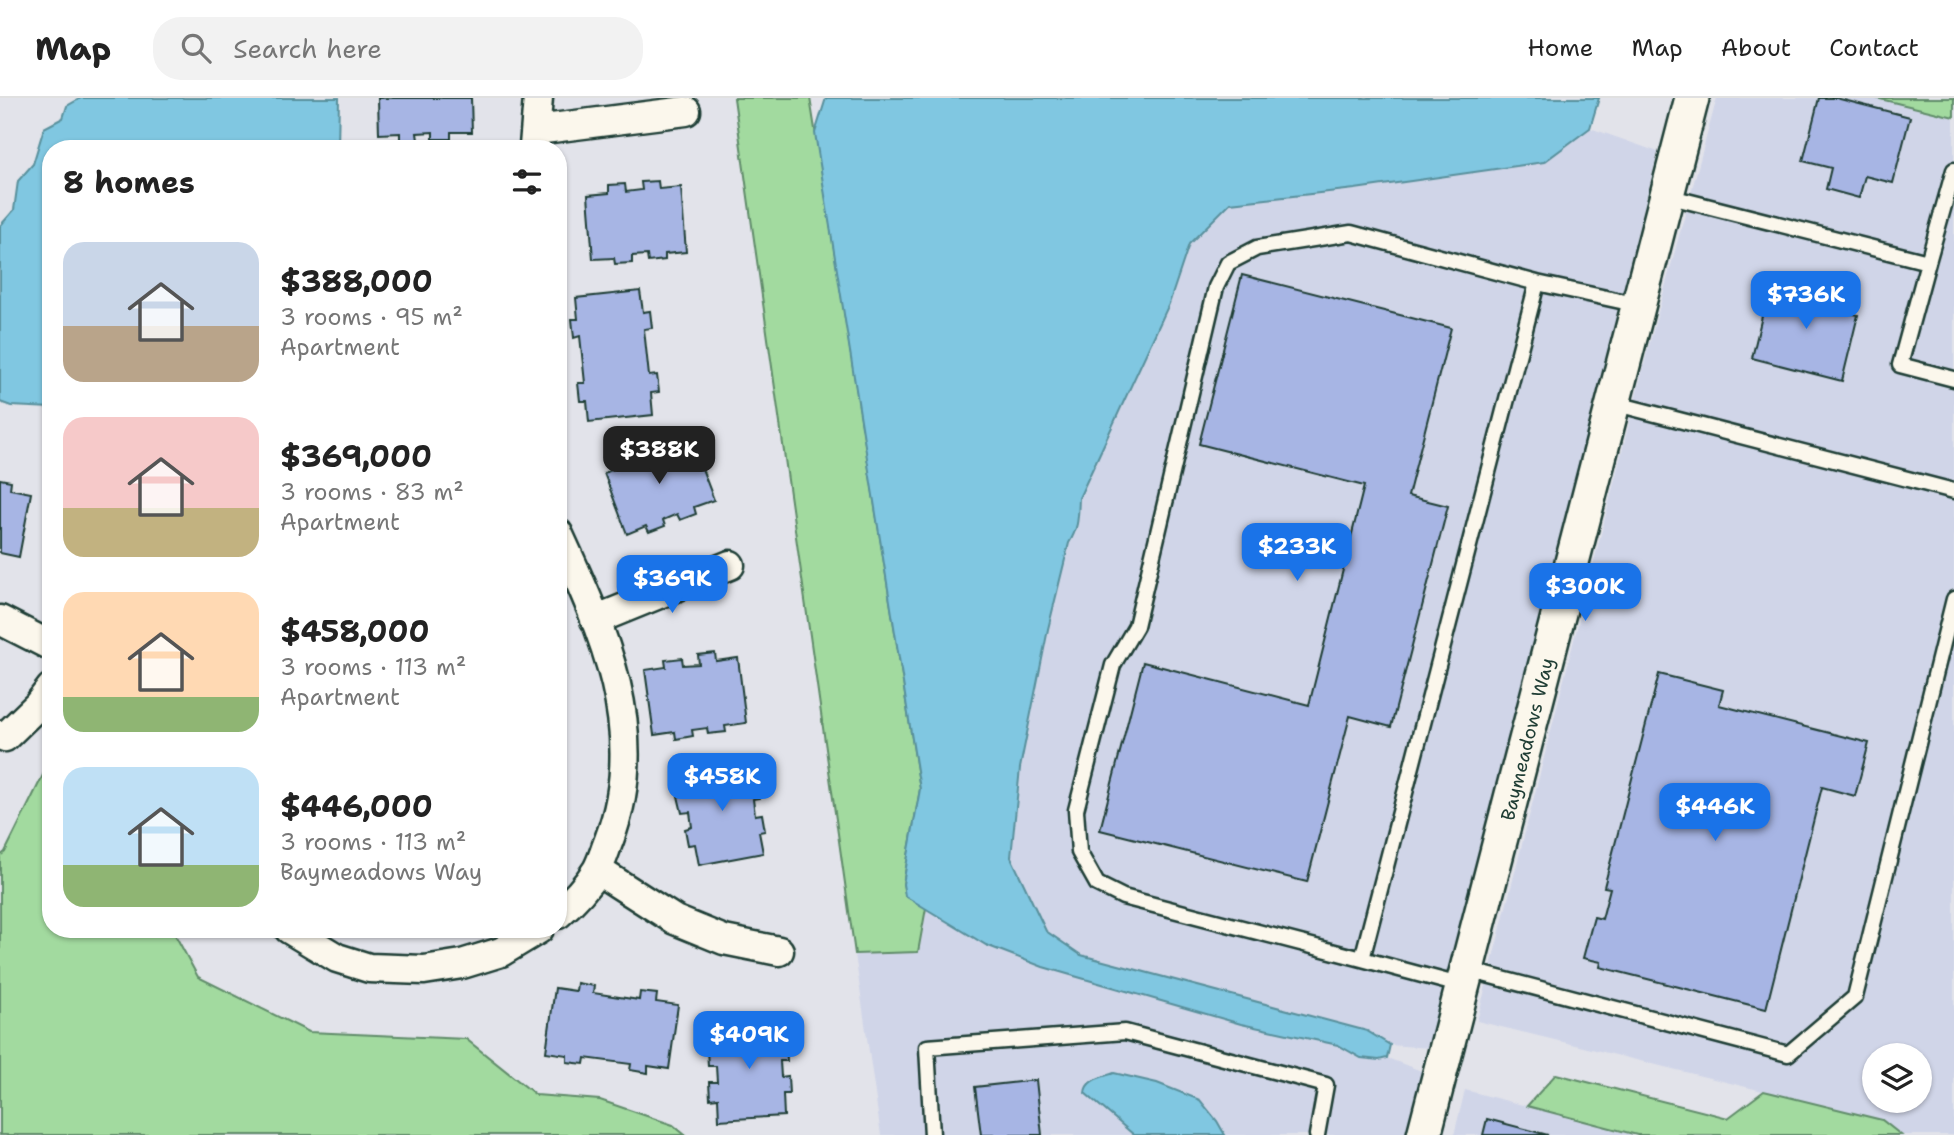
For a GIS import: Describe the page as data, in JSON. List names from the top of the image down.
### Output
{
  "streets": {
    "street": ["Baymeadows Way"]
  },
  "page": {
    "header": "Map",
    "search": "Search here",
    "nav": [
      "Home",
      "Map",
      "About",
      "Contact"
    ],
    "heading": "8 homes",
    "list": [
      {
        "name": "$388,000",
        "note": "3 rooms · 95 m² · Apartment"
      },
      {
        "name": "$369,000",
        "note": "3 rooms · 83 m² · Apartment"
      },
      {
        "name": "$458,000",
        "note": "3 rooms · 113 m² · Apartment"
      },
      {
        "name": "$446,000",
        "note": "3 rooms · 113 m² · Baymeadows Way"
      }
    ],
    "price": [
      "$736K",
      "$388K",
      "$233K",
      "$369K",
      "$300K",
      "$458K",
      "$446K",
      "$409K"
    ]
  }
}
